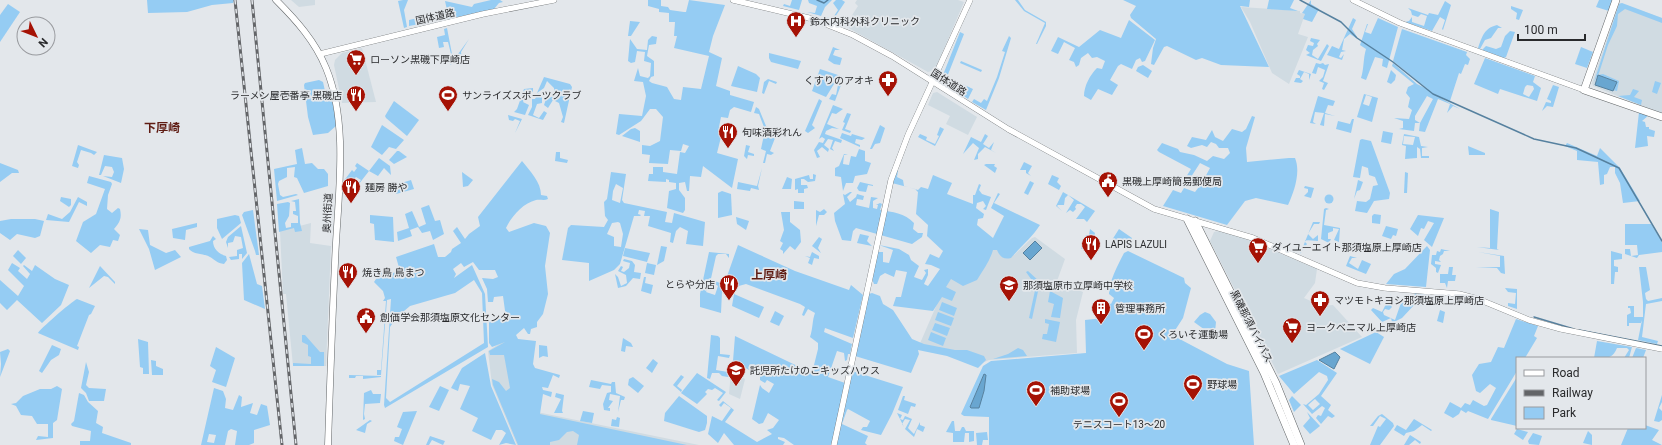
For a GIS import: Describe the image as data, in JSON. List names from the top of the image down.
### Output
{
  "streets": {
    "main road": ["奥州街道", "黒磯那須バイパス"],
    "street": ["国体道路"]
  },
  "crossings": [
    ["国体道路", "奥州街道"],
    ["国体道路", "黒磯那須バイパス"]
  ],
  "districts": ["下厚崎", "上厚崎"],
  "places": {
    "hospital": ["鈴木内科外科クリニック"],
    "supermarket": ["ローソン黒磯下厚崎店", "ダイユーエイト那須塩原上厚崎店", "ヨークベニマル上厚崎店"],
    "pharmacy": ["くすりのアオキ", "マツモトキヨシ那須塩原上厚崎店"],
    "restaurant": [
      "ラーメン屋壱番亭 黒磯店",
      "旬味酒彩れん",
      "麺房 勝や",
      "LAPIS LAZULI",
      "焼き鳥 鳥まつ",
      "とらや分店"
    ],
    "sports": [
      "サンライズスポーツクラブ",
      "くろいそ運動場",
      "野球場",
      "補助球場",
      "テニスコート13～20"
    ],
    "public building": ["黒磯上厚崎簡易郵便局", "創価学会那須塩原文化センター"],
    "school or university": ["那須塩原市立厚崎中学校", "託児所たけのこキッズハウス"],
    "building": ["管理事務所"]
  },
  "legend": ["Road", "Railway", "Park"],
  "scale_bar": "100 m",
  "north": "bottom right"
}
